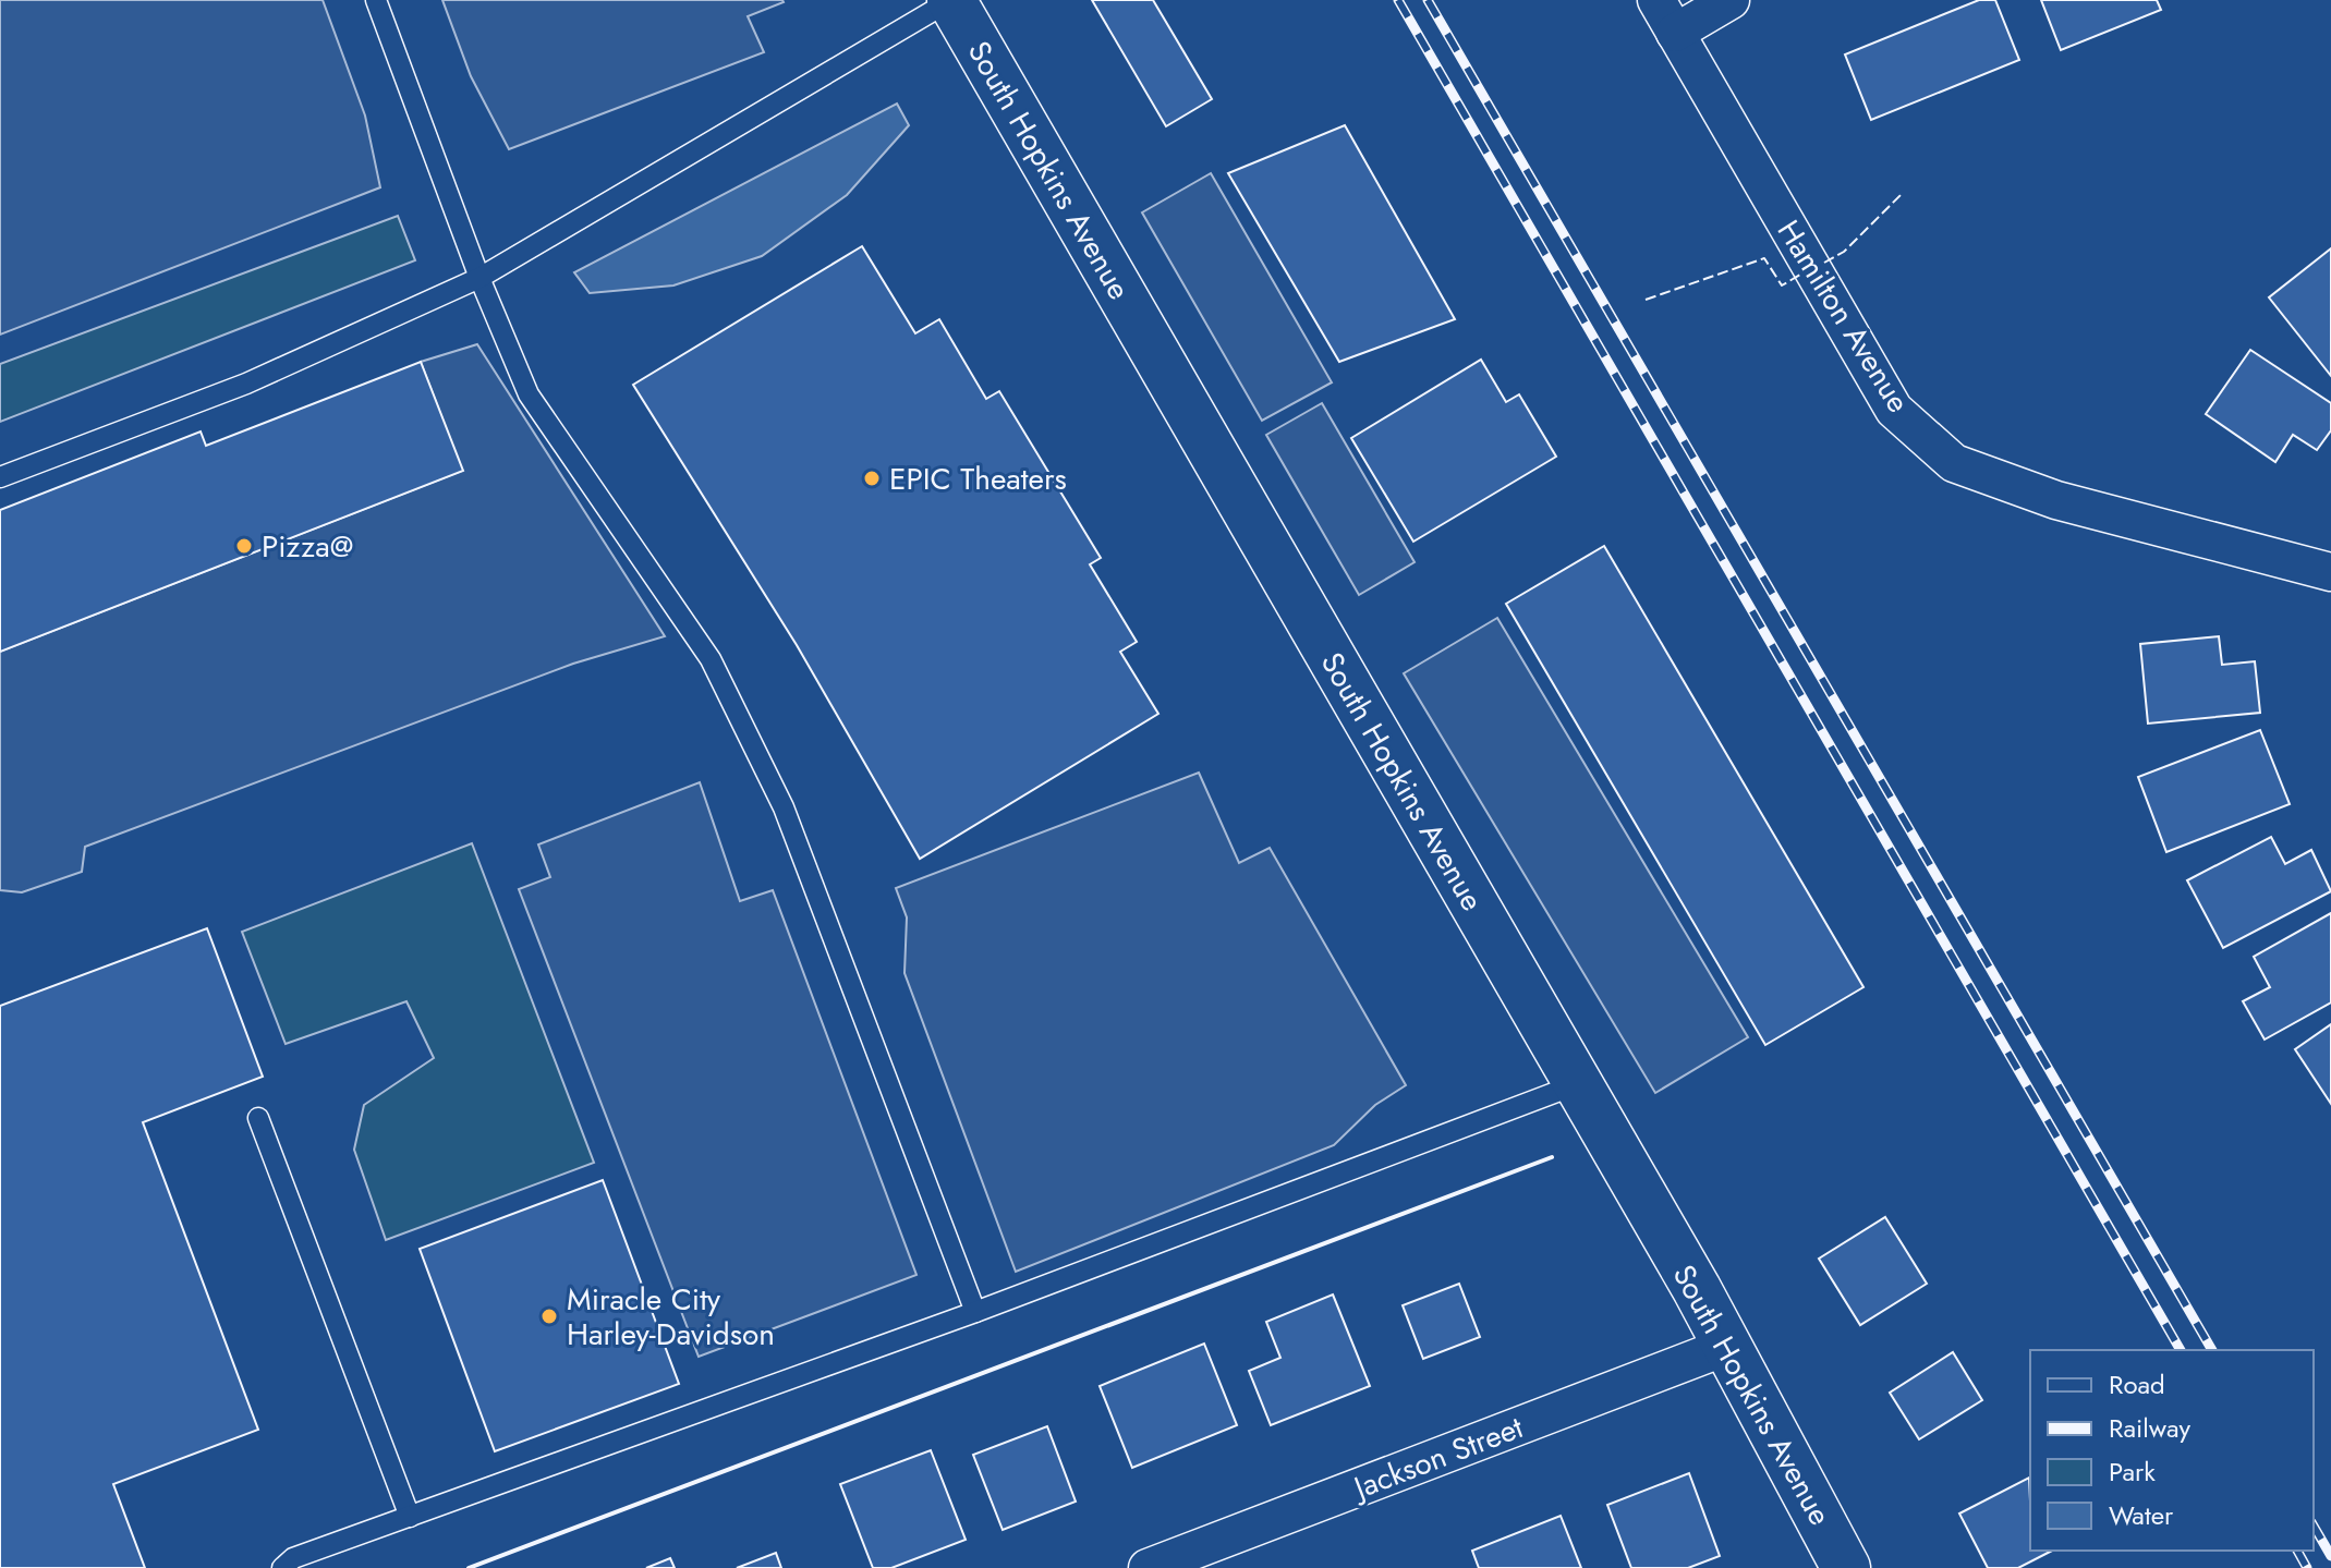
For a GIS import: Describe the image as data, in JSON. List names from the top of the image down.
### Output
{
  "streets": {
    "street": ["South Hopkins Avenue", "Hamilton Avenue", "Jackson Street"]
  },
  "crossings": [
    ["South Hopkins Avenue", "Jackson Street"]
  ],
  "places": ["EPIC Theaters", "Pizza@", "Miracle City Harley-Davidson"],
  "legend": [
    "Road",
    "Railway",
    "Park",
    "Water"
  ]
}
